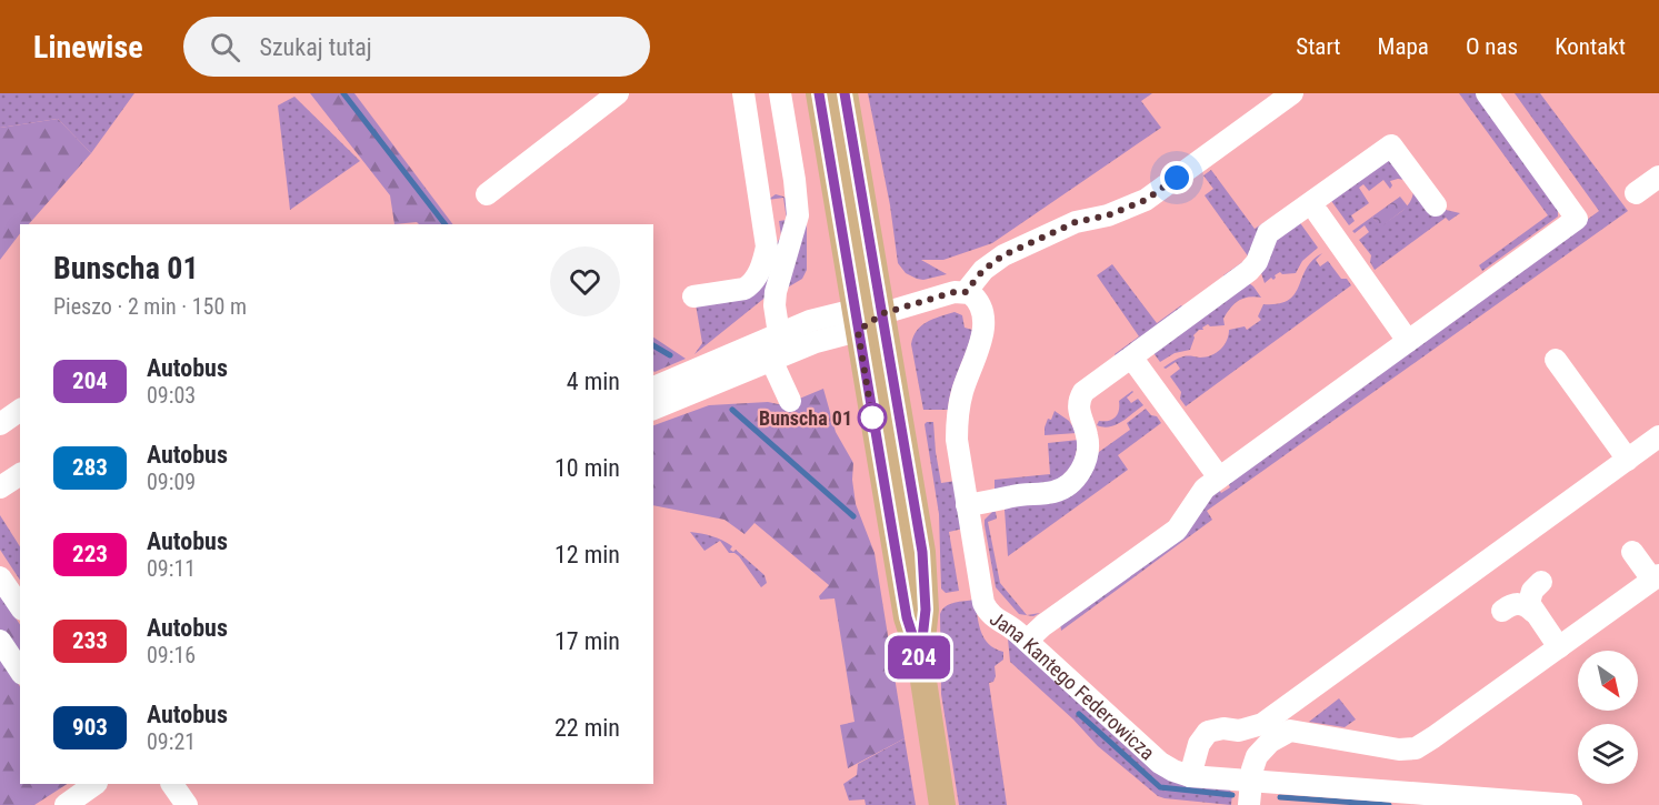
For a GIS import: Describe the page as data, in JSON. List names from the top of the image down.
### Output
{
  "streets": {
    "street": ["Jana Kantego Federowicza"]
  },
  "places": ["Bunscha 01"],
  "lines": ["bus line 204"],
  "north": "bottom right",
  "page": {
    "header": "Linewise",
    "search": "Szukaj tutaj",
    "nav": [
      "Start",
      "Mapa",
      "O nas",
      "Kontakt"
    ],
    "on_map": "204",
    "heading": ["Bunscha 01", "Pieszo · 2 min · 150 m"],
    "list": [
      {
        "mark": "204",
        "name": "Autobus",
        "note": "09:03",
        "value": "4 min"
      },
      {
        "mark": "283",
        "name": "Autobus",
        "note": "09:09",
        "value": "10 min"
      },
      {
        "mark": "223",
        "name": "Autobus",
        "note": "09:11",
        "value": "12 min"
      },
      {
        "mark": "233",
        "name": "Autobus",
        "note": "09:16",
        "value": "17 min"
      },
      {
        "mark": "903",
        "name": "Autobus",
        "note": "09:21",
        "value": "22 min"
      }
    ]
  }
}
